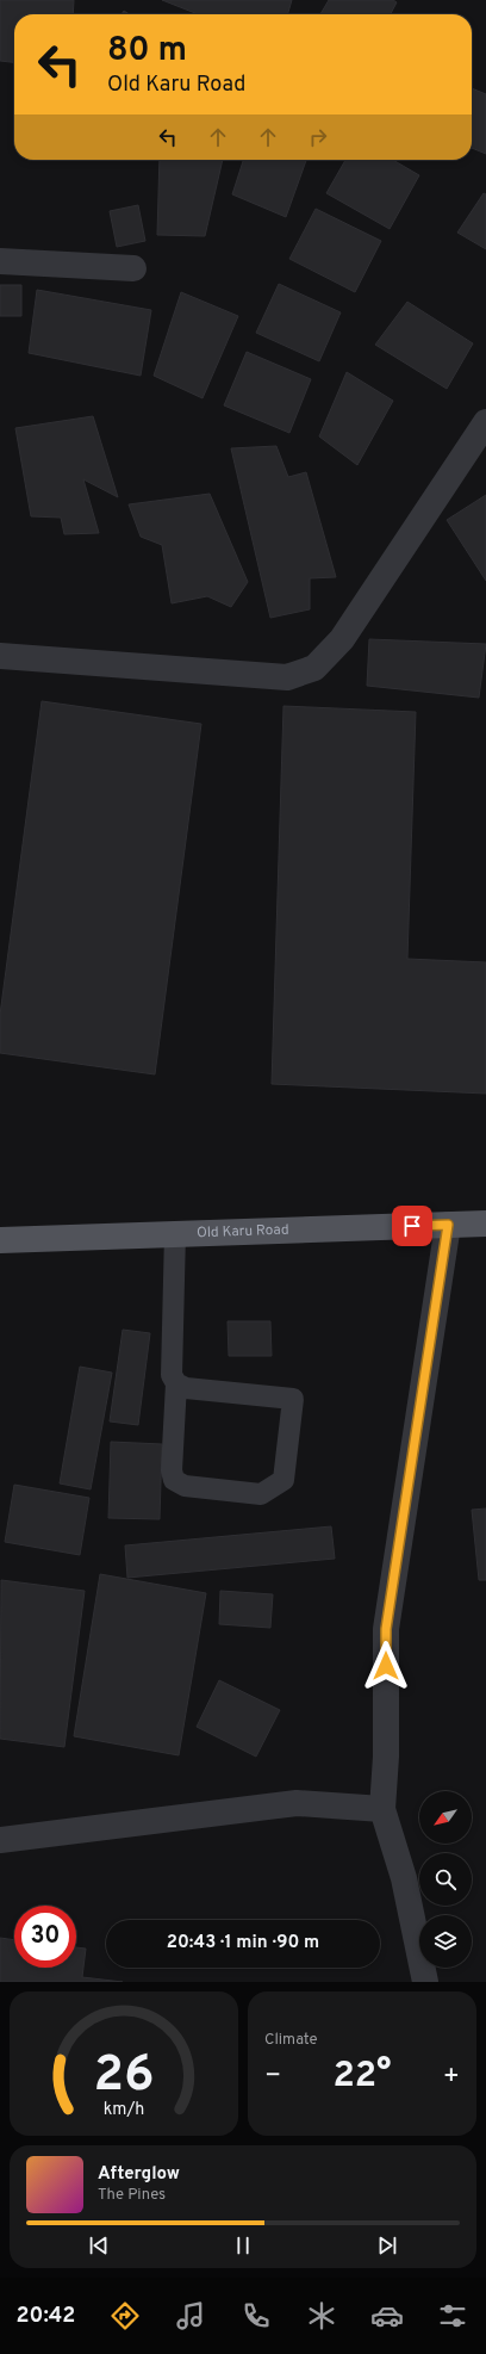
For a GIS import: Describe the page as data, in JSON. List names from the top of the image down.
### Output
{
  "streets": {
    "main road": ["Old Karu Road"]
  },
  "north": "bottom left",
  "page": {
    "turn": ["80 m", "Old Karu Road"],
    "limit": "30",
    "trip": "20:43 · 1 min · 90 m",
    "tile": "Climate",
    "heat": ["−", "22°", "+"],
    "song": ["Afterglow", "The Pines"],
    "tabs": "20:42",
    "gauge": ["26", "km/h"]
  }
}
